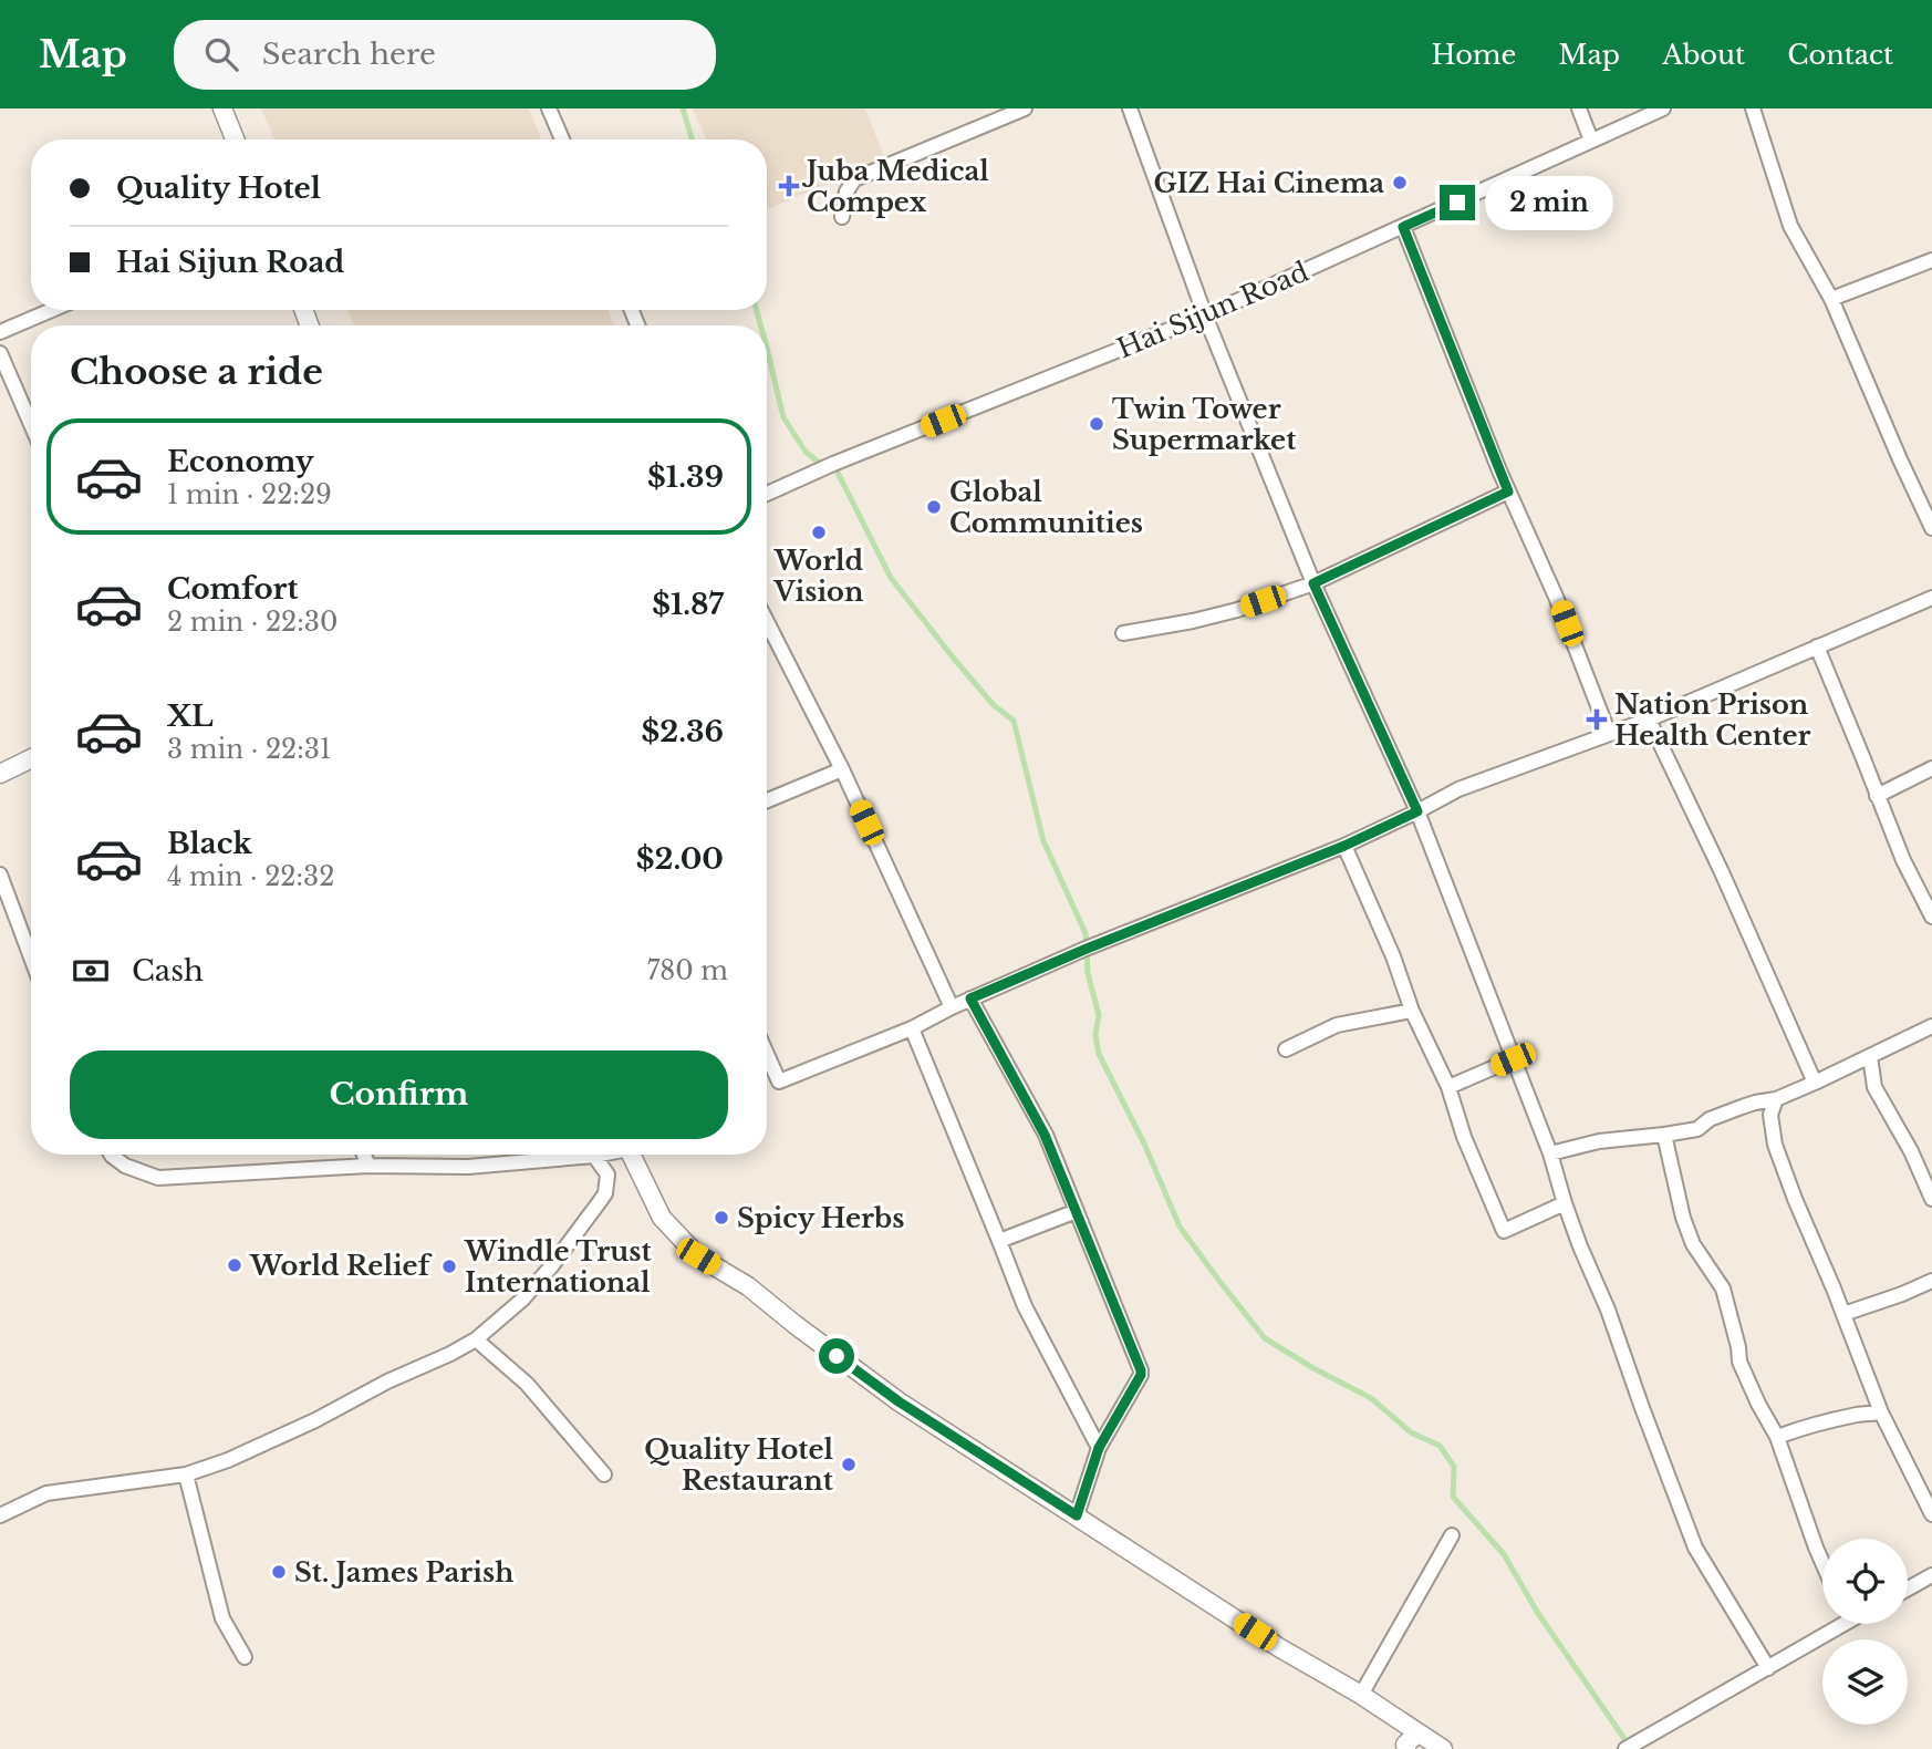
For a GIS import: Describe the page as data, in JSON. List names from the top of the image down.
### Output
{
  "streets": {
    "street": ["Hai Sijun Road"]
  },
  "places": {
    "other": [
      "GIZ Hai Cinema",
      "Twin Tower Supermarket",
      "Global Communities",
      "World Vision",
      "Spicy Herbs",
      "World Relief",
      "Windle Trust International",
      "Quality Hotel Restaurant",
      "St. James Parish"
    ],
    "health": ["Juba Medical Compex", "Nation Prison Health Center"]
  },
  "page": {
    "header": "Map",
    "search": "Search here",
    "nav": [
      "Home",
      "Map",
      "About",
      "Contact"
    ],
    "banner": ["Quality Hotel", "Hai Sijun Road"],
    "bubble": "2 min",
    "heading": "Choose a ride",
    "list": [
      {
        "name": "Economy",
        "note": "1 min · 22:29",
        "value": "$1.39"
      },
      {
        "name": "Comfort",
        "note": "2 min · 22:30",
        "value": "$1.87"
      },
      {
        "name": "XL",
        "note": "3 min · 22:31",
        "value": "$2.36"
      },
      {
        "name": "Black",
        "note": "4 min · 22:32",
        "value": "$2.00"
      }
    ],
    "pay": ["Cash", "780 m"],
    "buttons": "Confirm"
  }
}
